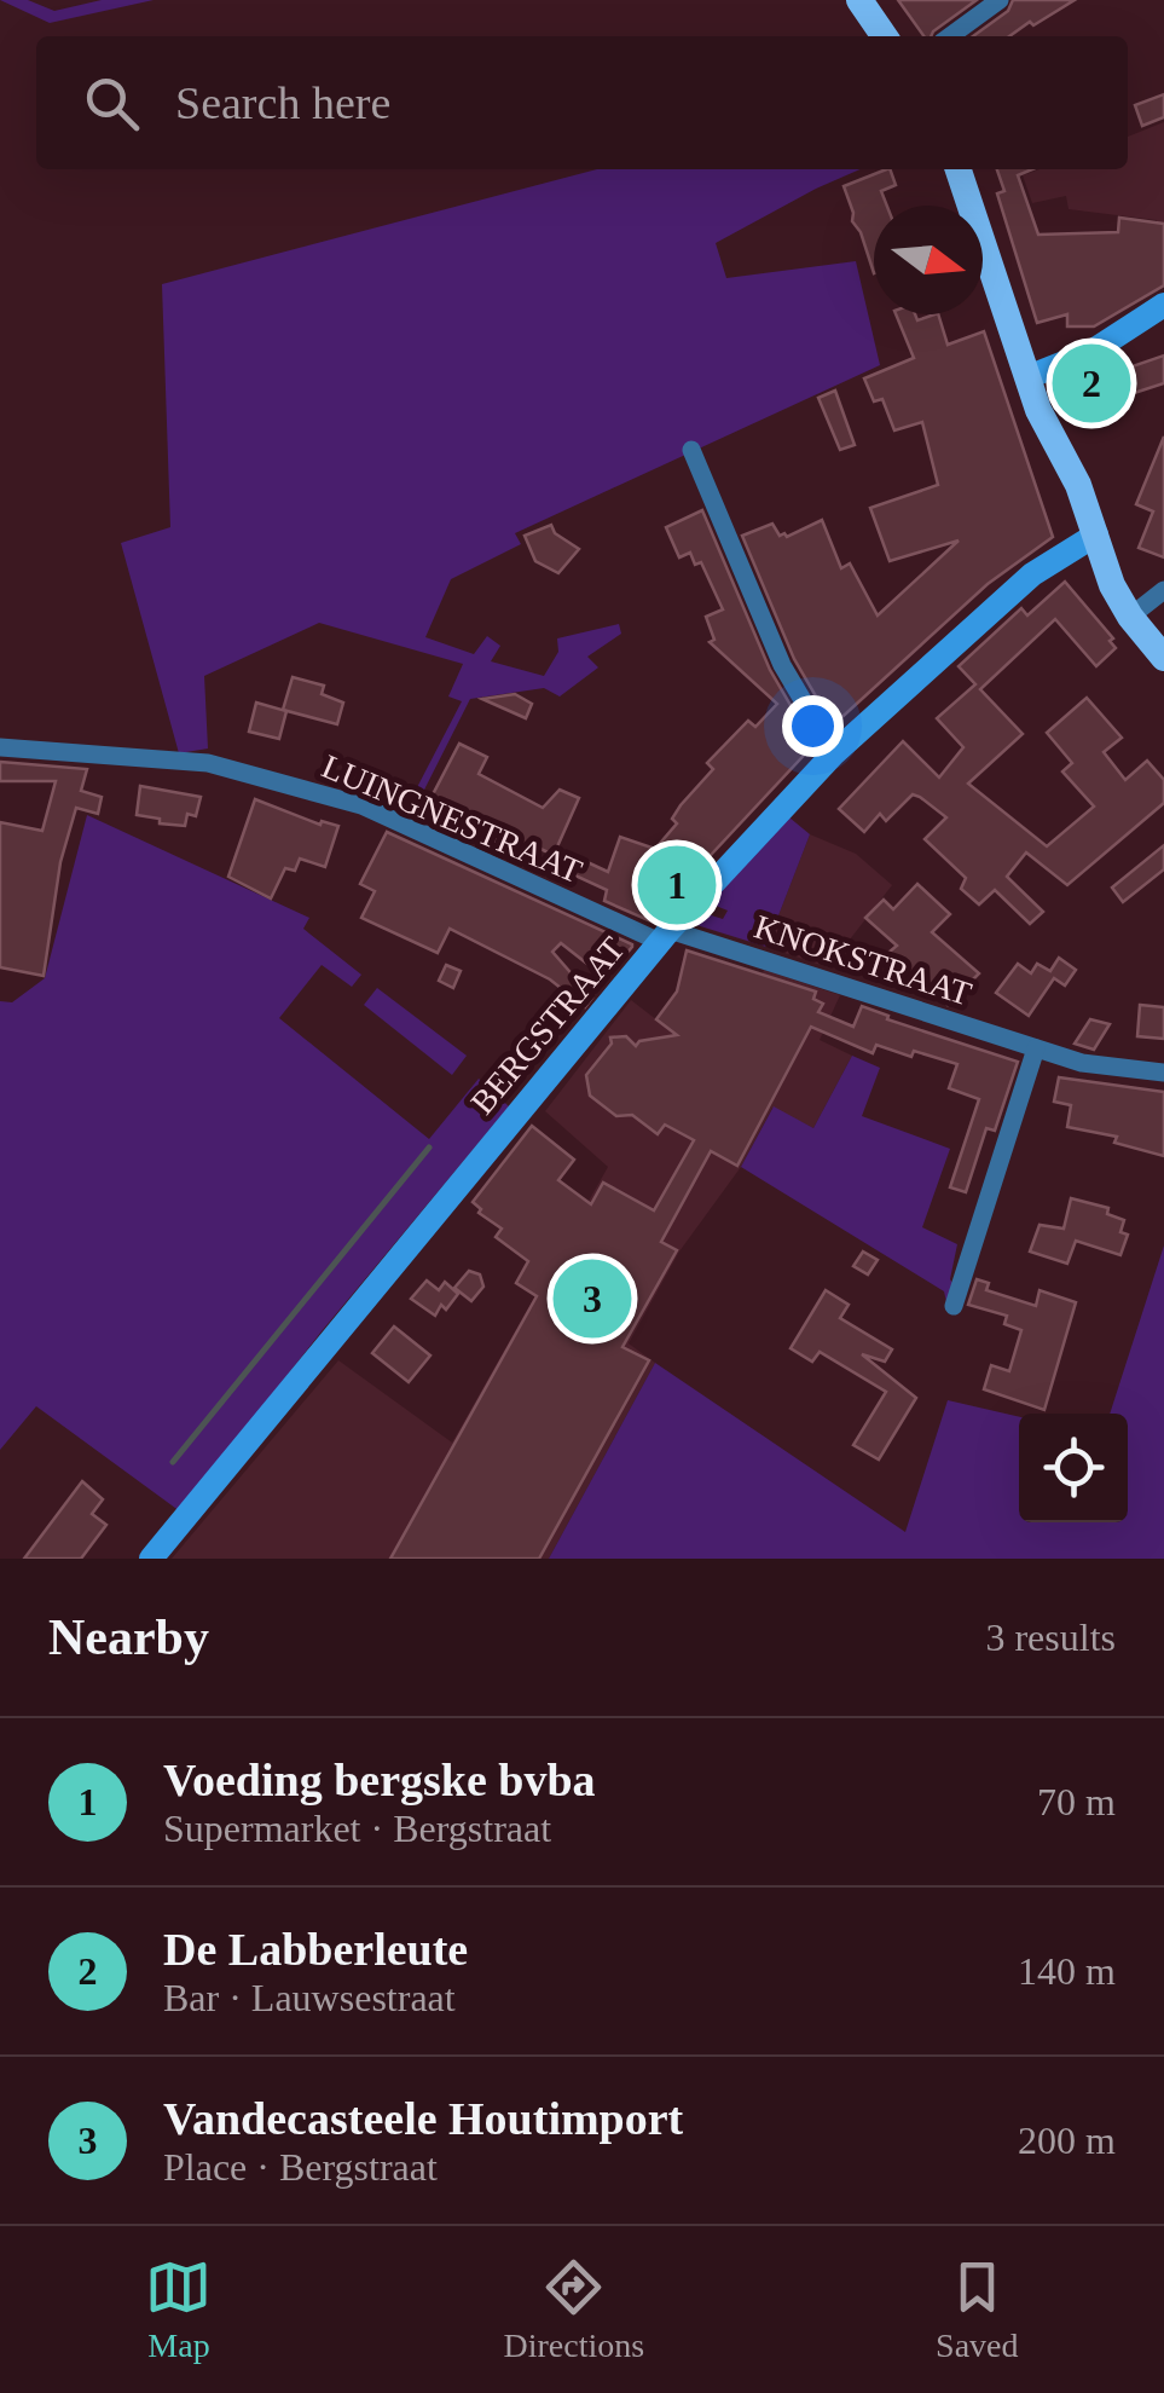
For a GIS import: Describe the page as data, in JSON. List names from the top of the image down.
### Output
{
  "streets": {
    "street": ["LUINGNESTRAAT", "KNOKSTRAAT", "BERGSTRAAT"]
  },
  "crossings": [
    ["LUINGNESTRAAT", "KNOKSTRAAT"],
    ["LUINGNESTRAAT", "BERGSTRAAT"],
    ["KNOKSTRAAT", "BERGSTRAAT"]
  ],
  "north": "right",
  "page": {
    "search": "Search here",
    "pins": ["2", "1", "3"],
    "heading": ["Nearby", "3 results"],
    "list": [
      {
        "mark": "1",
        "name": "Voeding bergske bvba",
        "note": "Supermarket · Bergstraat",
        "value": "70 m"
      },
      {
        "mark": "2",
        "name": "De Labberleute",
        "note": "Bar · Lauwsestraat",
        "value": "140 m"
      },
      {
        "mark": "3",
        "name": "Vandecasteele Houtimport",
        "note": "Place · Bergstraat",
        "value": "200 m"
      }
    ],
    "nav": ["Map", "Directions", "Saved"]
  }
}
